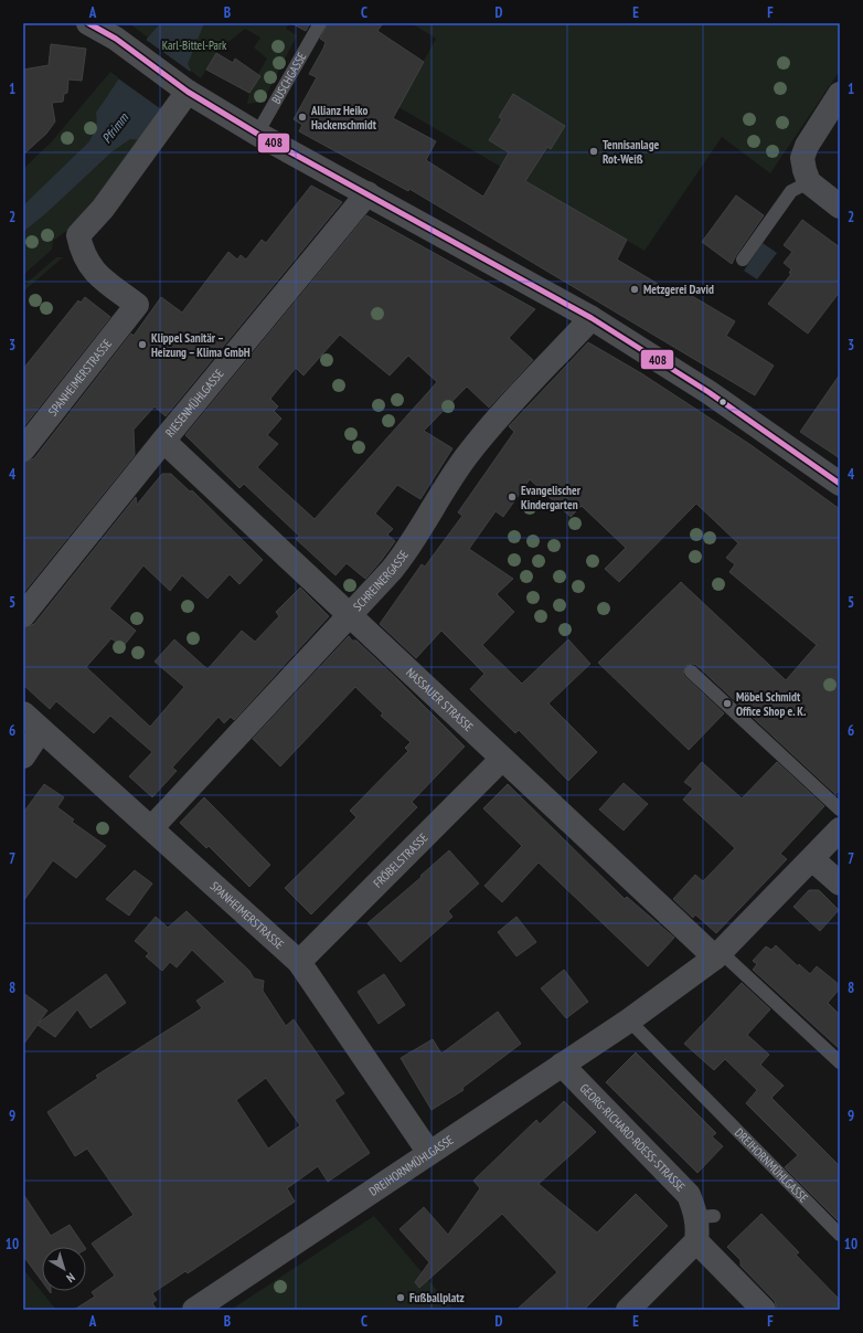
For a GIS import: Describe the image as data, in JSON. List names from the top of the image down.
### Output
{
  "streets": {
    "street": [
      "SPANHEIMERSTRASSE",
      "RIESENMÜHLGASSE",
      "SCHREINERGASSE",
      "NASSAUER STRASSE",
      "FRÖBELSTRASSE",
      "GEORG-RICHARD-ROESS-STRASSE",
      "DREIHORNMÜHLGASSE"
    ],
    "lane": ["BUSCHGASSE"]
  },
  "crossings": [
    ["SPANHEIMERSTRASSE", "SCHREINERGASSE"],
    ["SPANHEIMERSTRASSE", "FRÖBELSTRASSE"],
    ["SPANHEIMERSTRASSE", "DREIHORNMÜHLGASSE"],
    ["RIESENMÜHLGASSE", "NASSAUER STRASSE"],
    ["SCHREINERGASSE", "NASSAUER STRASSE"],
    ["NASSAUER STRASSE", "FRÖBELSTRASSE"],
    ["NASSAUER STRASSE", "DREIHORNMÜHLGASSE"],
    ["GEORG-RICHARD-ROESS-STRASSE", "DREIHORNMÜHLGASSE"]
  ],
  "water": ["Pfrimm"],
  "parks": ["Karl-Bittel-Park"],
  "places": [
    "Allianz Heiko Hackenschmidt",
    "Tennisanlage Rot-Weiß",
    "Metzgerei David",
    "Klippel Sanitär – Heizung – Klima GmbH",
    "Evangelischer Kindergarten",
    "Möbel Schmidt Office Shop e. K.",
    "Fußballplatz"
  ],
  "lines": ["transit line 408"],
  "north": "bottom right",
  "grid": {
    "columns": [
      "A",
      "B",
      "C",
      "D",
      "E",
      "F"
    ],
    "rows": [
      "1",
      "2",
      "3",
      "4",
      "5",
      "6",
      "7",
      "8",
      "9",
      "10"
    ]
  }
}
